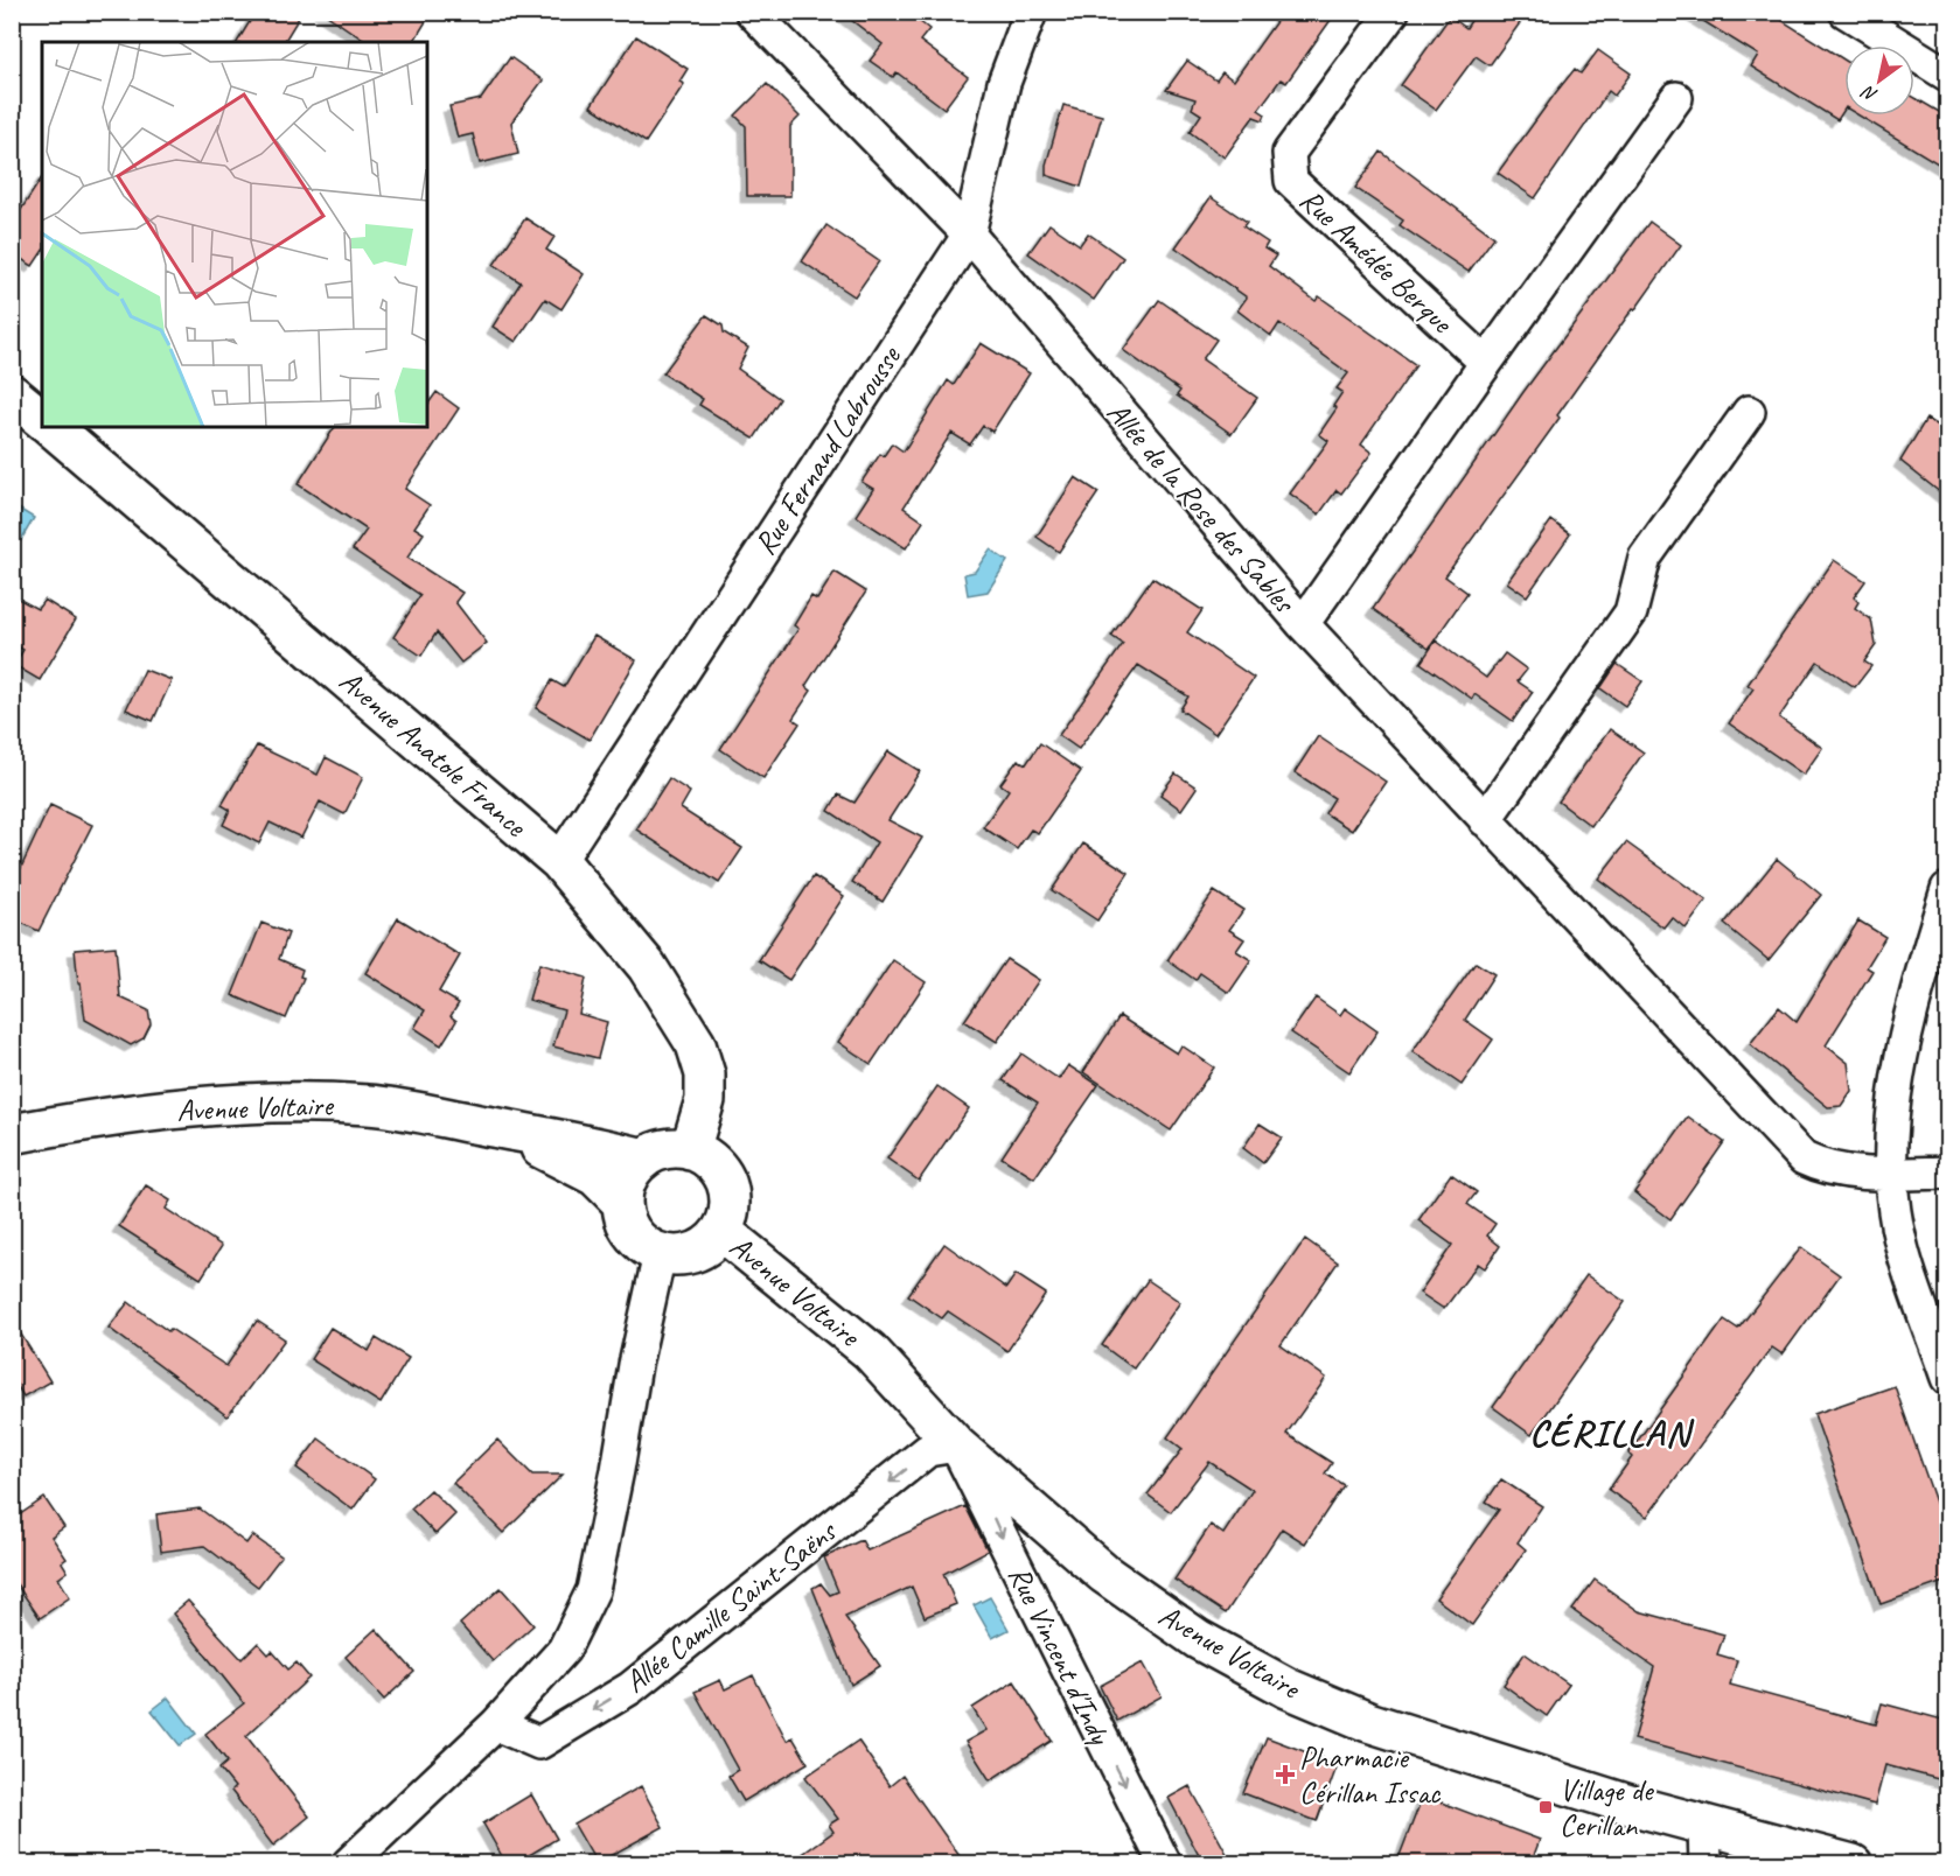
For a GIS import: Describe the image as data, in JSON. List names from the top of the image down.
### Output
{
  "streets": {
    "main road": ["Avenue Anatole France", "Avenue Voltaire"],
    "street": [
      "Rue Amédée Berque",
      "Rue Fernand Labrousse",
      "Allée de la Rose des Sables",
      "Allée Camille Saint-Saëns",
      "Rue Vincent d'Indy"
    ]
  },
  "crossings": [
    ["Rue Fernand Labrousse", "Allée de la Rose des Sables"],
    ["Rue Fernand Labrousse", "Avenue Anatole France"],
    ["Avenue Anatole France", "Avenue Voltaire"],
    ["Avenue Voltaire", "Allée Camille Saint-Saëns"],
    ["Avenue Voltaire", "Rue Vincent d'Indy"],
    ["Allée Camille Saint-Saëns", "Rue Vincent d'Indy"]
  ],
  "one_way": ["Allée Camille Saint-Saëns", "Rue Vincent d'Indy"],
  "districts": ["CÉRILLAN"],
  "places": {
    "health": ["Pharmacie Cérillan Issac"],
    "transit": ["Village de Cerillan"]
  },
  "north": "bottom left"
}
